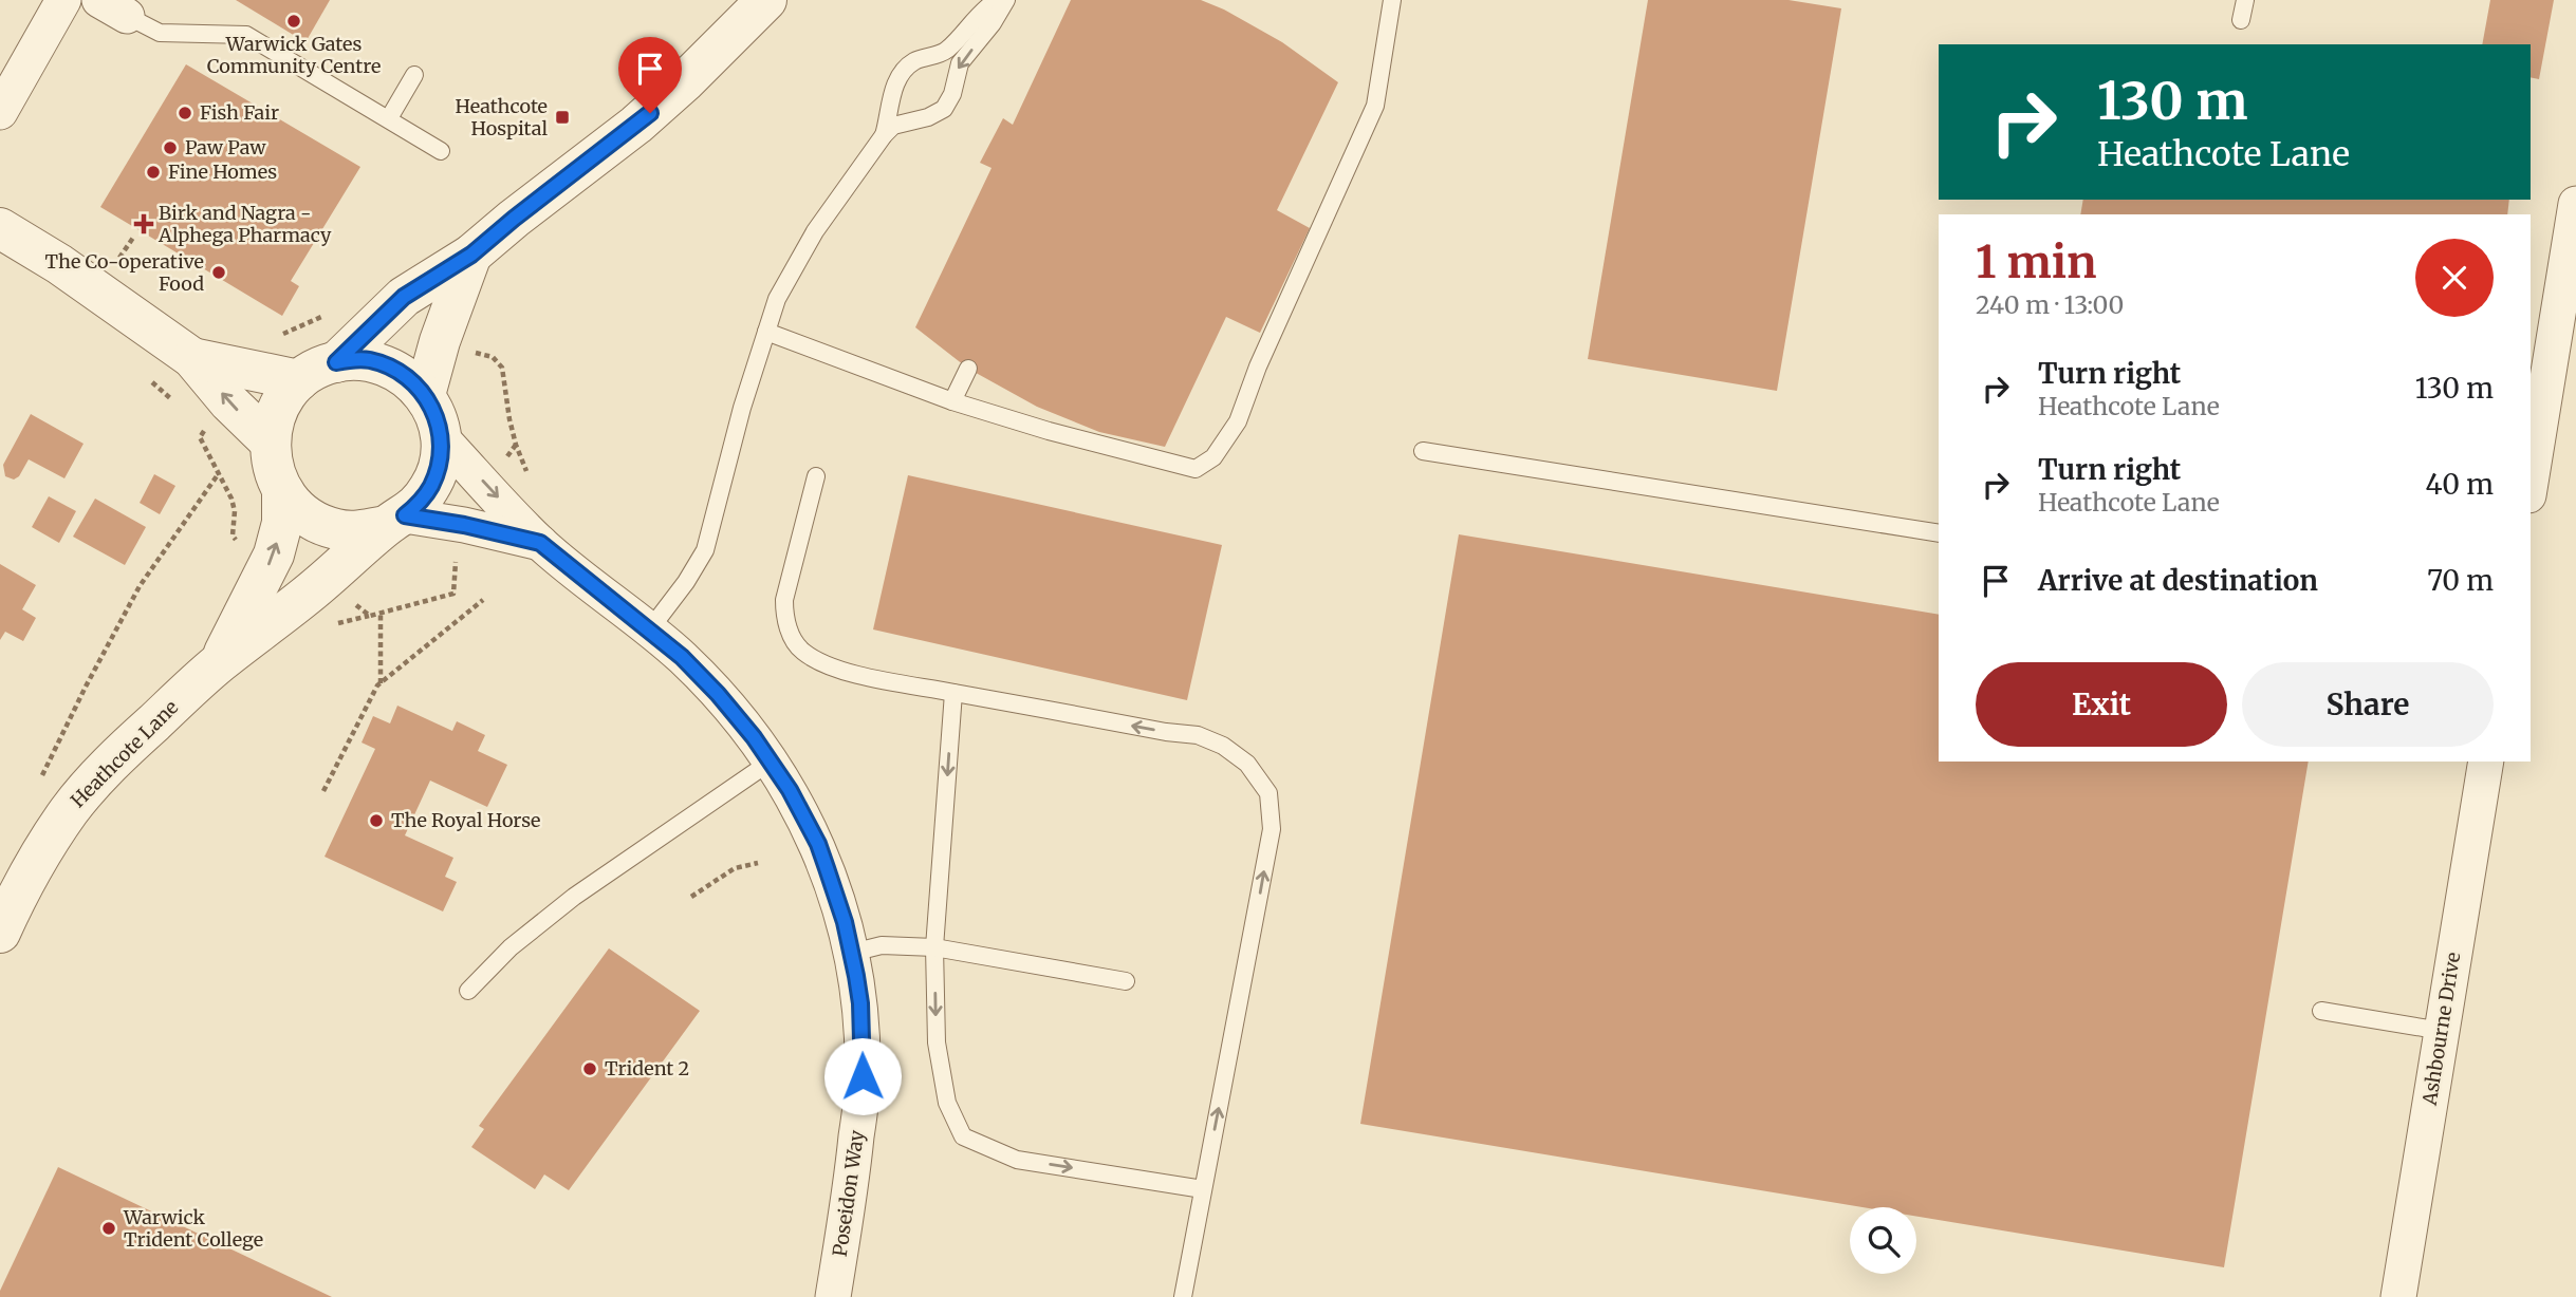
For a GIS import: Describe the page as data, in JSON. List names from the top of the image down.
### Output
{
  "streets": {
    "street": ["Heathcote Lane", "Ashbourne Drive", "Poseidon Way"]
  },
  "crossings": [
    ["Heathcote Lane", "Poseidon Way"]
  ],
  "places": {
    "other": [
      "Warwick Gates Community Centre",
      "Fish Fair",
      "Paw Paw",
      "Fine Homes",
      "The Co-operative Food",
      "The Royal Horse",
      "Trident 2",
      "Warwick Trident College"
    ],
    "transit": ["Heathcote Hospital"],
    "health": ["Birk and Nagra - Alphega Pharmacy"]
  },
  "page": {
    "turn": ["130 m", "Heathcote Lane"],
    "heading": ["1 min", "240 m · 13:00"],
    "list": [
      {
        "name": "Turn right",
        "note": "Heathcote Lane",
        "value": "130 m"
      },
      {
        "name": "Turn right",
        "note": "Heathcote Lane",
        "value": "40 m"
      },
      {
        "name": "Arrive at destination",
        "value": "70 m"
      }
    ],
    "buttons": ["Exit", "Share"]
  }
}
